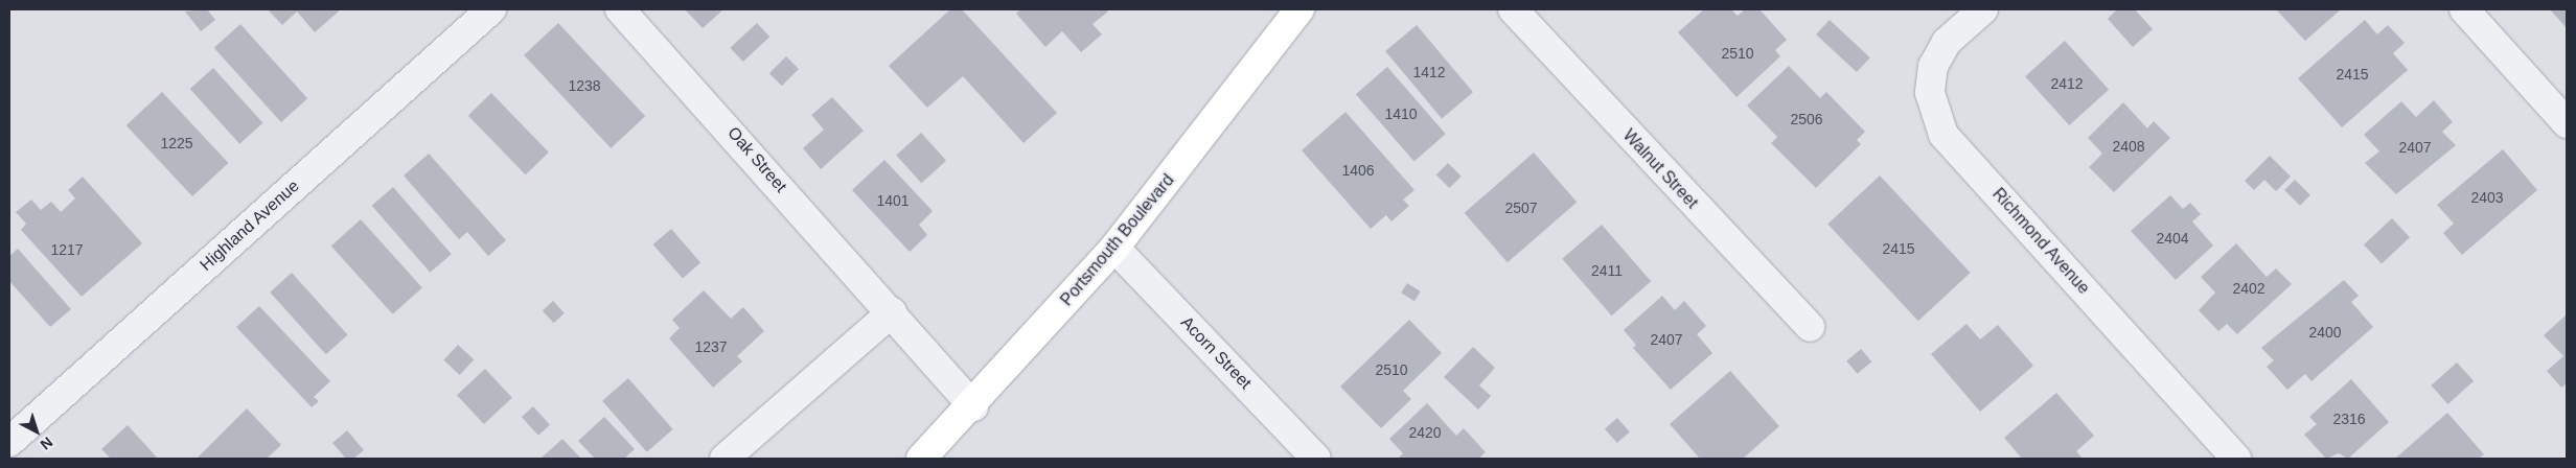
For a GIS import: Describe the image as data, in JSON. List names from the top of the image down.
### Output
{
  "streets": {
    "main road": ["Portsmouth Boulevard"],
    "street": [
      "Oak Street",
      "Walnut Street",
      "Highland Avenue",
      "Richmond Avenue",
      "Acorn Street"
    ]
  },
  "crossings": [
    ["Oak Street", "Portsmouth Boulevard"],
    ["Portsmouth Boulevard", "Acorn Street"]
  ],
  "house_numbers": [
    "2510",
    "1412",
    "2415",
    "2412",
    "1238",
    "1410",
    "2506",
    "1225",
    "2408",
    "2407",
    "1406",
    "2403",
    "1401",
    "2507",
    "2404",
    "2415",
    "1217",
    "2411",
    "2402",
    "2400",
    "2407",
    "1237",
    "2510",
    "2316",
    "2420"
  ],
  "north": "bottom right"
}
